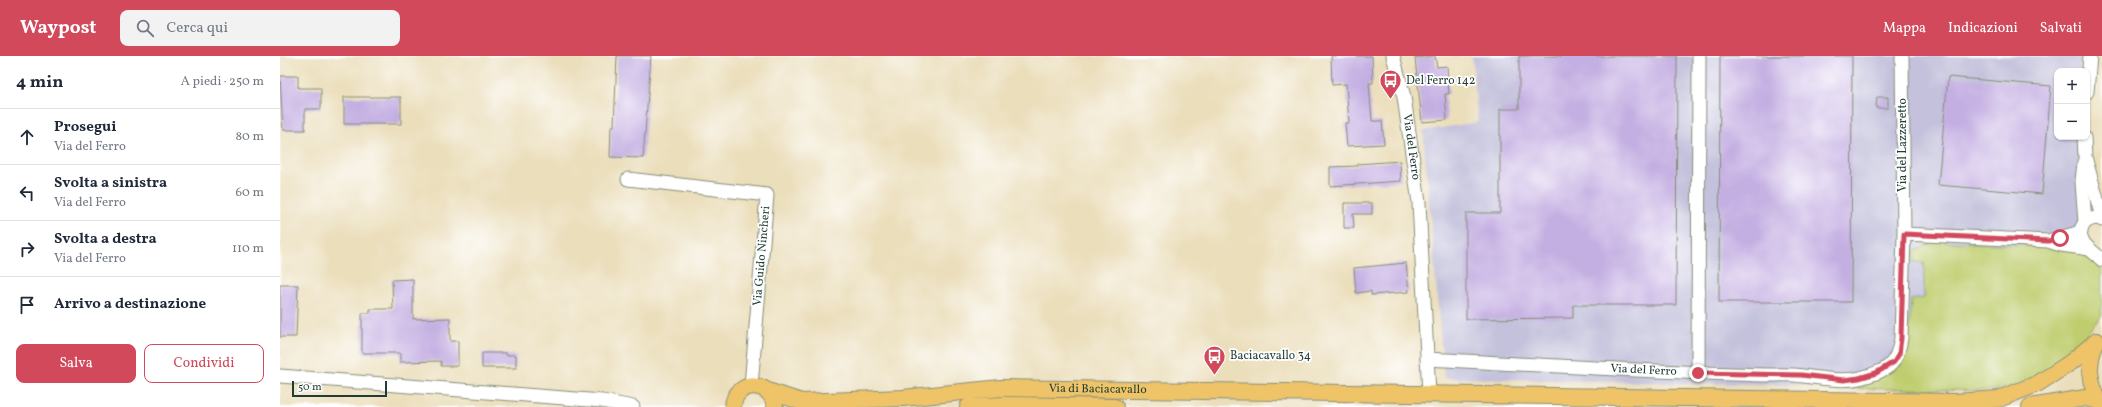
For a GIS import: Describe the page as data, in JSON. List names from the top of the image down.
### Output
{
  "streets": {
    "main road": ["Via di Baciacavallo"],
    "street": ["Via del Lazzeretto", "Via del Ferro", "Via Guido Nincheri"]
  },
  "crossings": [
    ["Via del Lazzeretto", "Via del Ferro"],
    ["Via del Ferro", "Via di Baciacavallo"],
    ["Via Guido Nincheri", "Via di Baciacavallo"]
  ],
  "places": {
    "bus stop": ["Del Ferro 142", "Baciacavallo 34"]
  },
  "scale_bar": "50 m",
  "page": {
    "header": "Waypost",
    "search": "Cerca qui",
    "nav": ["Mappa", "Indicazioni", "Salvati"],
    "heading": ["4 min", "A piedi · 250 m"],
    "map_buttons": ["+", "−"],
    "list": [
      ["Prosegui", "Via del Ferro", "80 m"],
      ["Svolta a sinistra", "Via del Ferro", "60 m"],
      ["Svolta a destra", "Via del Ferro", "110 m"],
      "Arrivo a destinazione"
    ],
    "buttons": ["Salva", "Condividi"],
    "scale": "50 m"
  }
}
